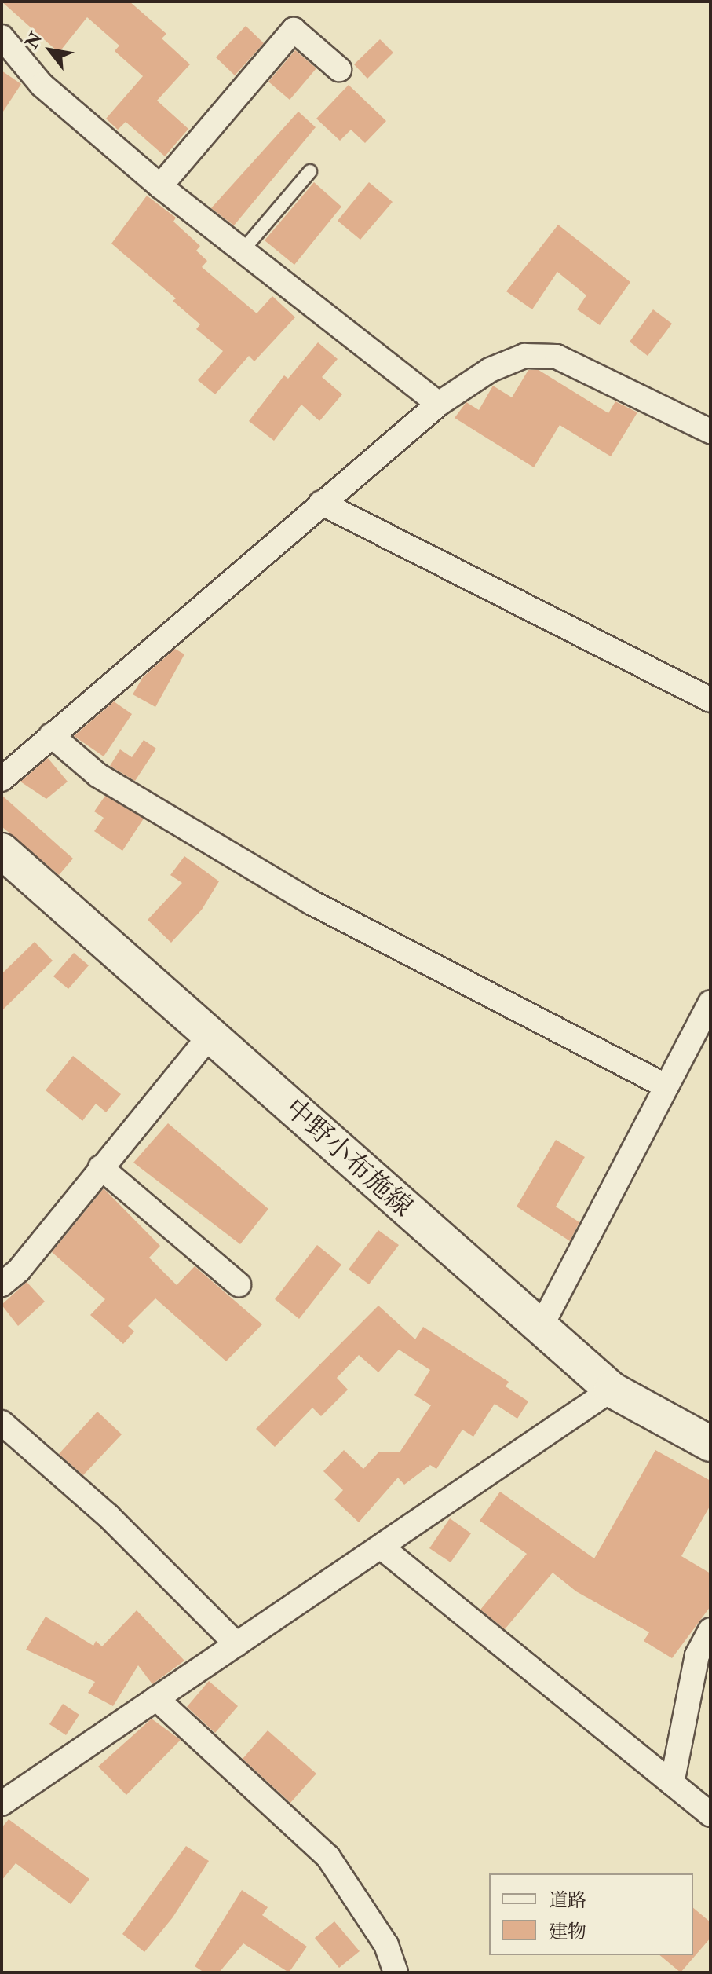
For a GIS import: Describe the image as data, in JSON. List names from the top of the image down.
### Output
{
  "streets": {
    "main road": ["中野小布施線"]
  },
  "legend": ["道路", "建物"],
  "north": "top left"
}
